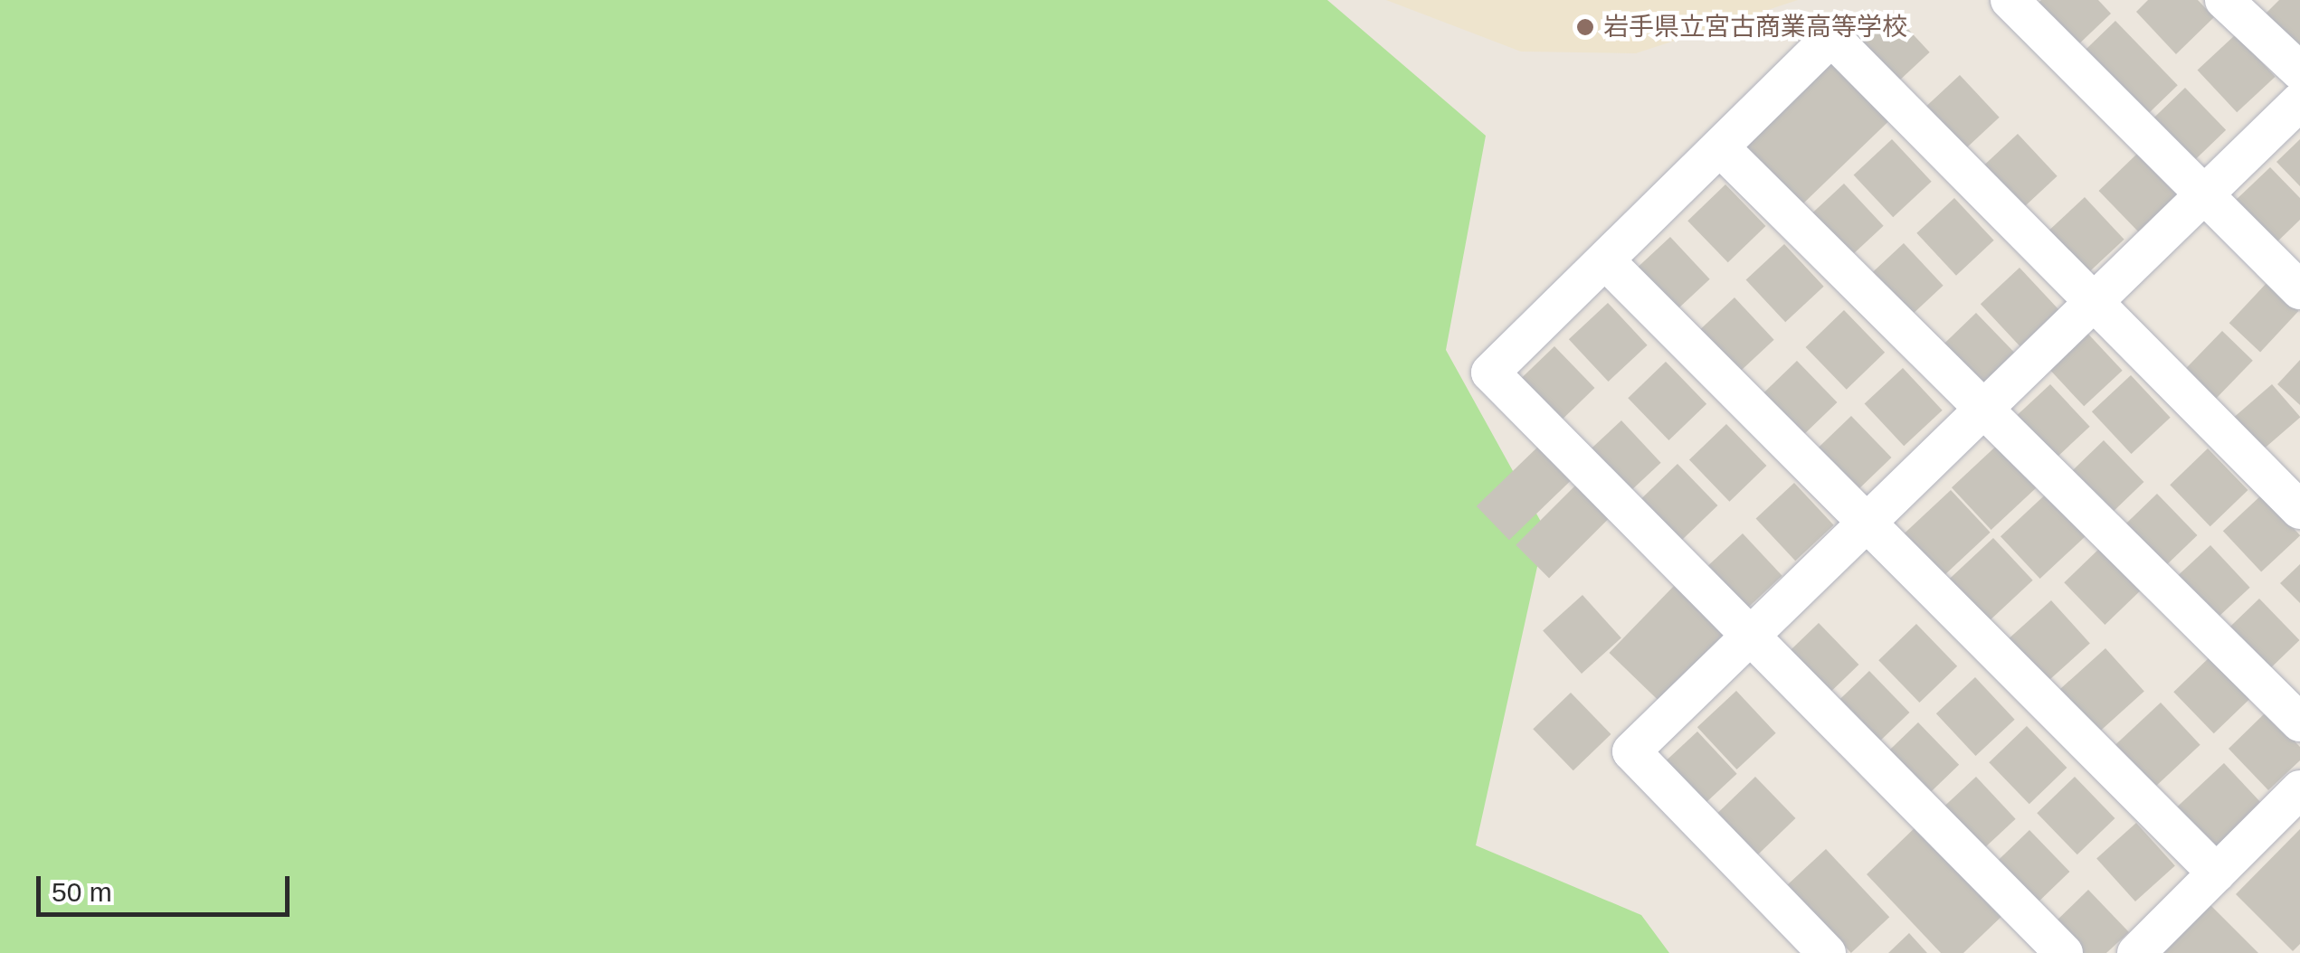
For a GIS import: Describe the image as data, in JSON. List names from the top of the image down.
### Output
{
  "places": ["岩手県立宮古商業高等学校"],
  "scale_bar": "50 m"
}
